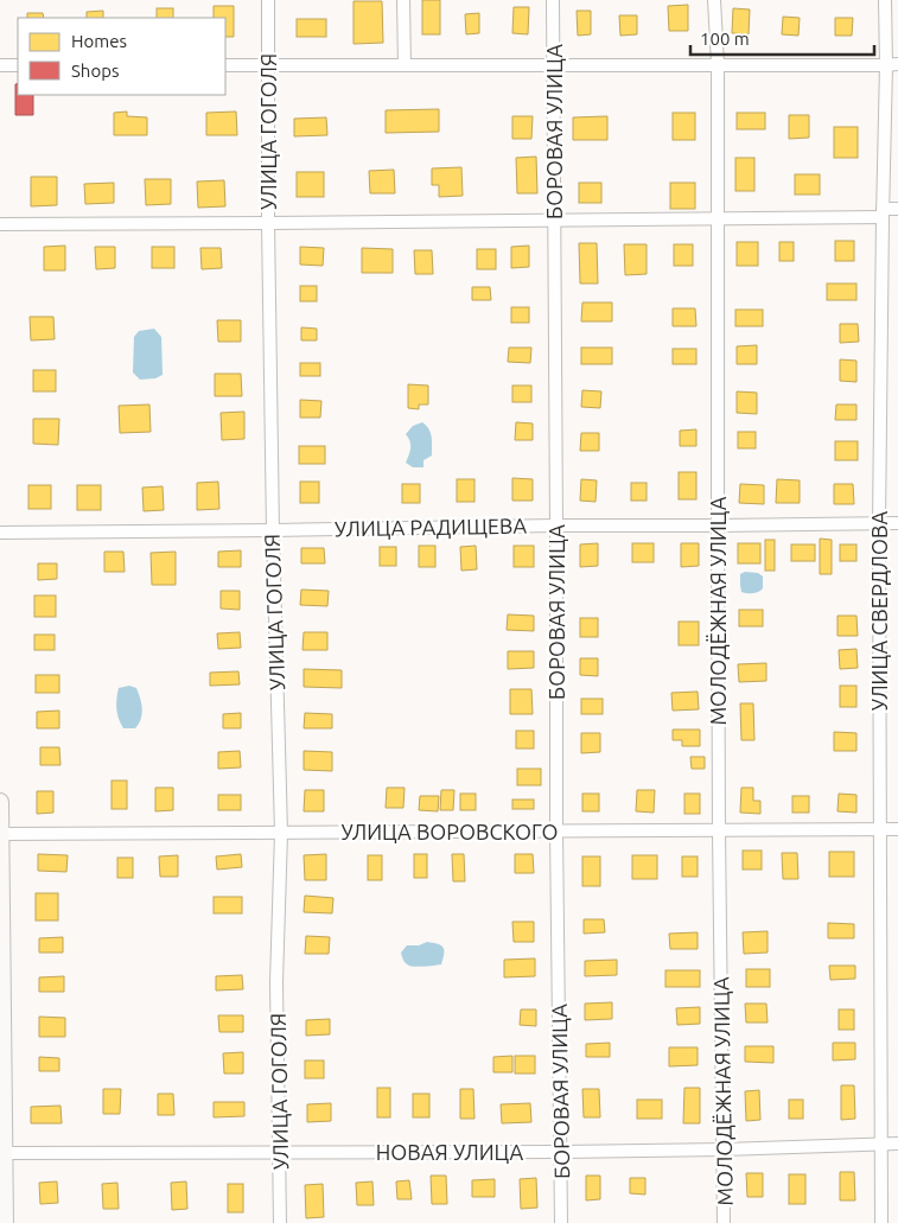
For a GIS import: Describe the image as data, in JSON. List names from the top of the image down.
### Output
{
  "streets": {
    "street": [
      "УЛИЦА ГОГОЛЯ",
      "БОРОВАЯ УЛИЦА",
      "УЛИЦА РАДИЩЕВА",
      "МОЛОДЁЖНАЯ УЛИЦА",
      "УЛИЦА СВЕРДЛОВА",
      "УЛИЦА ВОРОВСКОГО",
      "НОВАЯ УЛИЦА"
    ]
  },
  "crossings": [
    ["УЛИЦА ГОГОЛЯ", "УЛИЦА РАДИЩЕВА"],
    ["УЛИЦА ГОГОЛЯ", "УЛИЦА ВОРОВСКОГО"],
    ["УЛИЦА ГОГОЛЯ", "НОВАЯ УЛИЦА"],
    ["БОРОВАЯ УЛИЦА", "УЛИЦА РАДИЩЕВА"],
    ["БОРОВАЯ УЛИЦА", "УЛИЦА ВОРОВСКОГО"],
    ["БОРОВАЯ УЛИЦА", "НОВАЯ УЛИЦА"],
    ["УЛИЦА РАДИЩЕВА", "МОЛОДЁЖНАЯ УЛИЦА"],
    ["УЛИЦА РАДИЩЕВА", "УЛИЦА СВЕРДЛОВА"],
    ["МОЛОДЁЖНАЯ УЛИЦА", "УЛИЦА ВОРОВСКОГО"],
    ["МОЛОДЁЖНАЯ УЛИЦА", "НОВАЯ УЛИЦА"],
    ["УЛИЦА СВЕРДЛОВА", "УЛИЦА ВОРОВСКОГО"],
    ["УЛИЦА СВЕРДЛОВА", "НОВАЯ УЛИЦА"]
  ],
  "legend": ["Homes", "Shops"],
  "scale_bar": "100 m"
}
